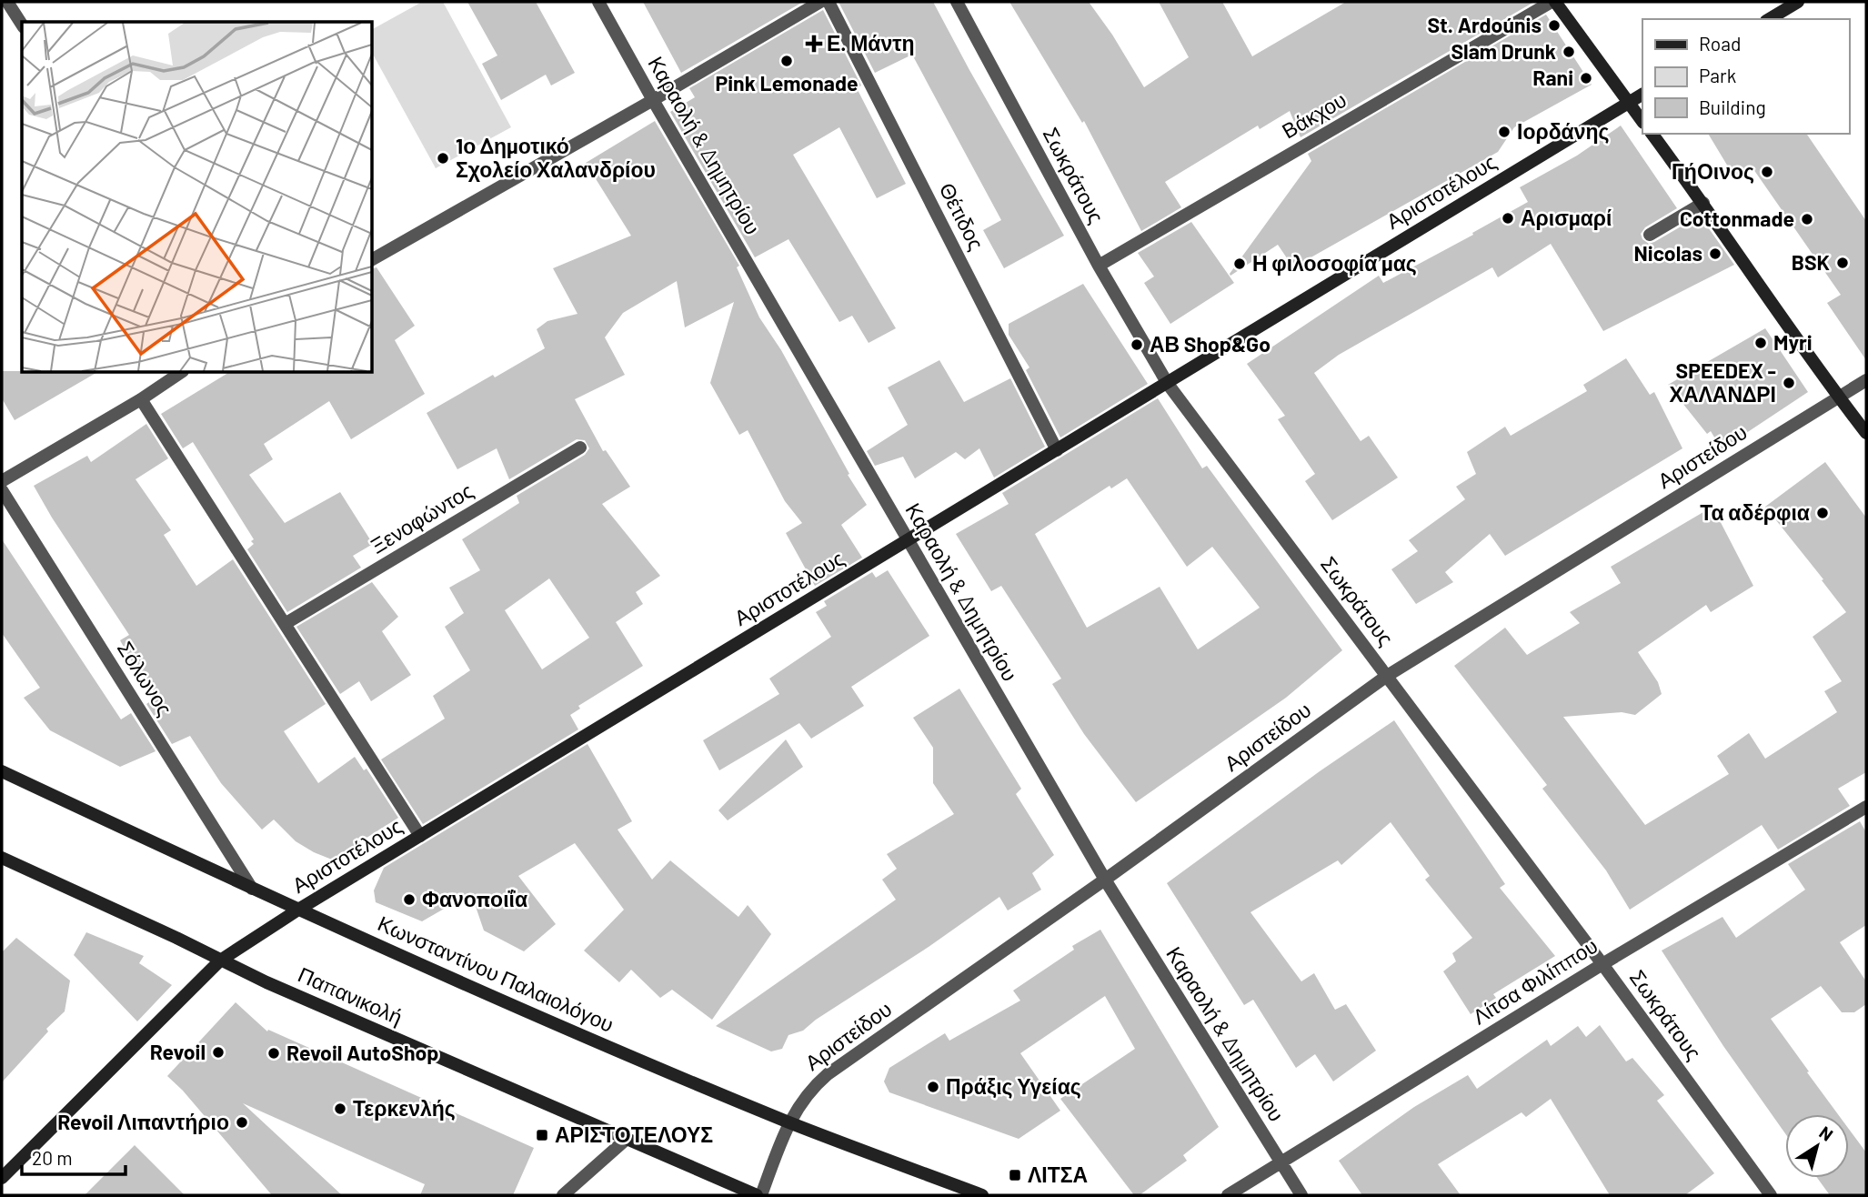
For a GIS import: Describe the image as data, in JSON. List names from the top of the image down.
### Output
{
  "streets": {
    "street": [
      "Βάκχου",
      "Καραολή & Δημητρίου",
      "Σωκράτους",
      "Αριστοτέλους",
      "Θέτιδος",
      "Αριστείδου",
      "Ξενοφώντος",
      "Σόλωνος",
      "Κωνσταντίνου Παλαιολόγου",
      "Λίτσα Φιλίππου",
      "Παπανικολή"
    ]
  },
  "crossings": [
    ["Βάκχου", "Σωκράτους"],
    ["Καραολή & Δημητρίου", "Αριστοτέλους"],
    ["Καραολή & Δημητρίου", "Αριστείδου"],
    ["Καραολή & Δημητρίου", "Λίτσα Φιλίππου"],
    ["Σωκράτους", "Αριστοτέλους"],
    ["Σωκράτους", "Αριστείδου"],
    ["Σωκράτους", "Λίτσα Φιλίππου"],
    ["Αριστοτέλους", "Θέτιδος"],
    ["Αριστοτέλους", "Κωνσταντίνου Παλαιολόγου"],
    ["Αριστοτέλους", "Παπανικολή"],
    ["Αριστείδου", "Κωνσταντίνου Παλαιολόγου"],
    ["Αριστείδου", "Παπανικολή"],
    ["Σόλωνος", "Κωνσταντίνου Παλαιολόγου"]
  ],
  "places": {
    "other": [
      "St. Ardoúnis",
      "Slam Drunk",
      "Pink Lemonade",
      "Rani",
      "Ιορδάνης",
      "1ο Δημοτικό Σχολείο Χαλανδρίου",
      "ΓήΟινος",
      "Αρισμαρί",
      "Cottonmade",
      "Nicolas",
      "BSK",
      "Η φιλοσοφία μας",
      "Myri",
      "ΑΒ Shop&Go",
      "SPEEDEX - ΧΑΛΑΝΔΡΙ",
      "Τα αδέρφια",
      "Φανοποιΐα",
      "Revoil",
      "Revoil AutoShop",
      "Πράξις Υγείας",
      "Τερκενλής",
      "Revoil Λιπαντήριο"
    ],
    "health": ["Ε. Μάντη"],
    "transit": ["ΑΡΙΣΤΟΤΕΛΟΥΣ", "ΛΙΤΣΑ"]
  },
  "legend": ["Road", "Park", "Building"],
  "scale_bar": "20 m",
  "north": "top right"
}
